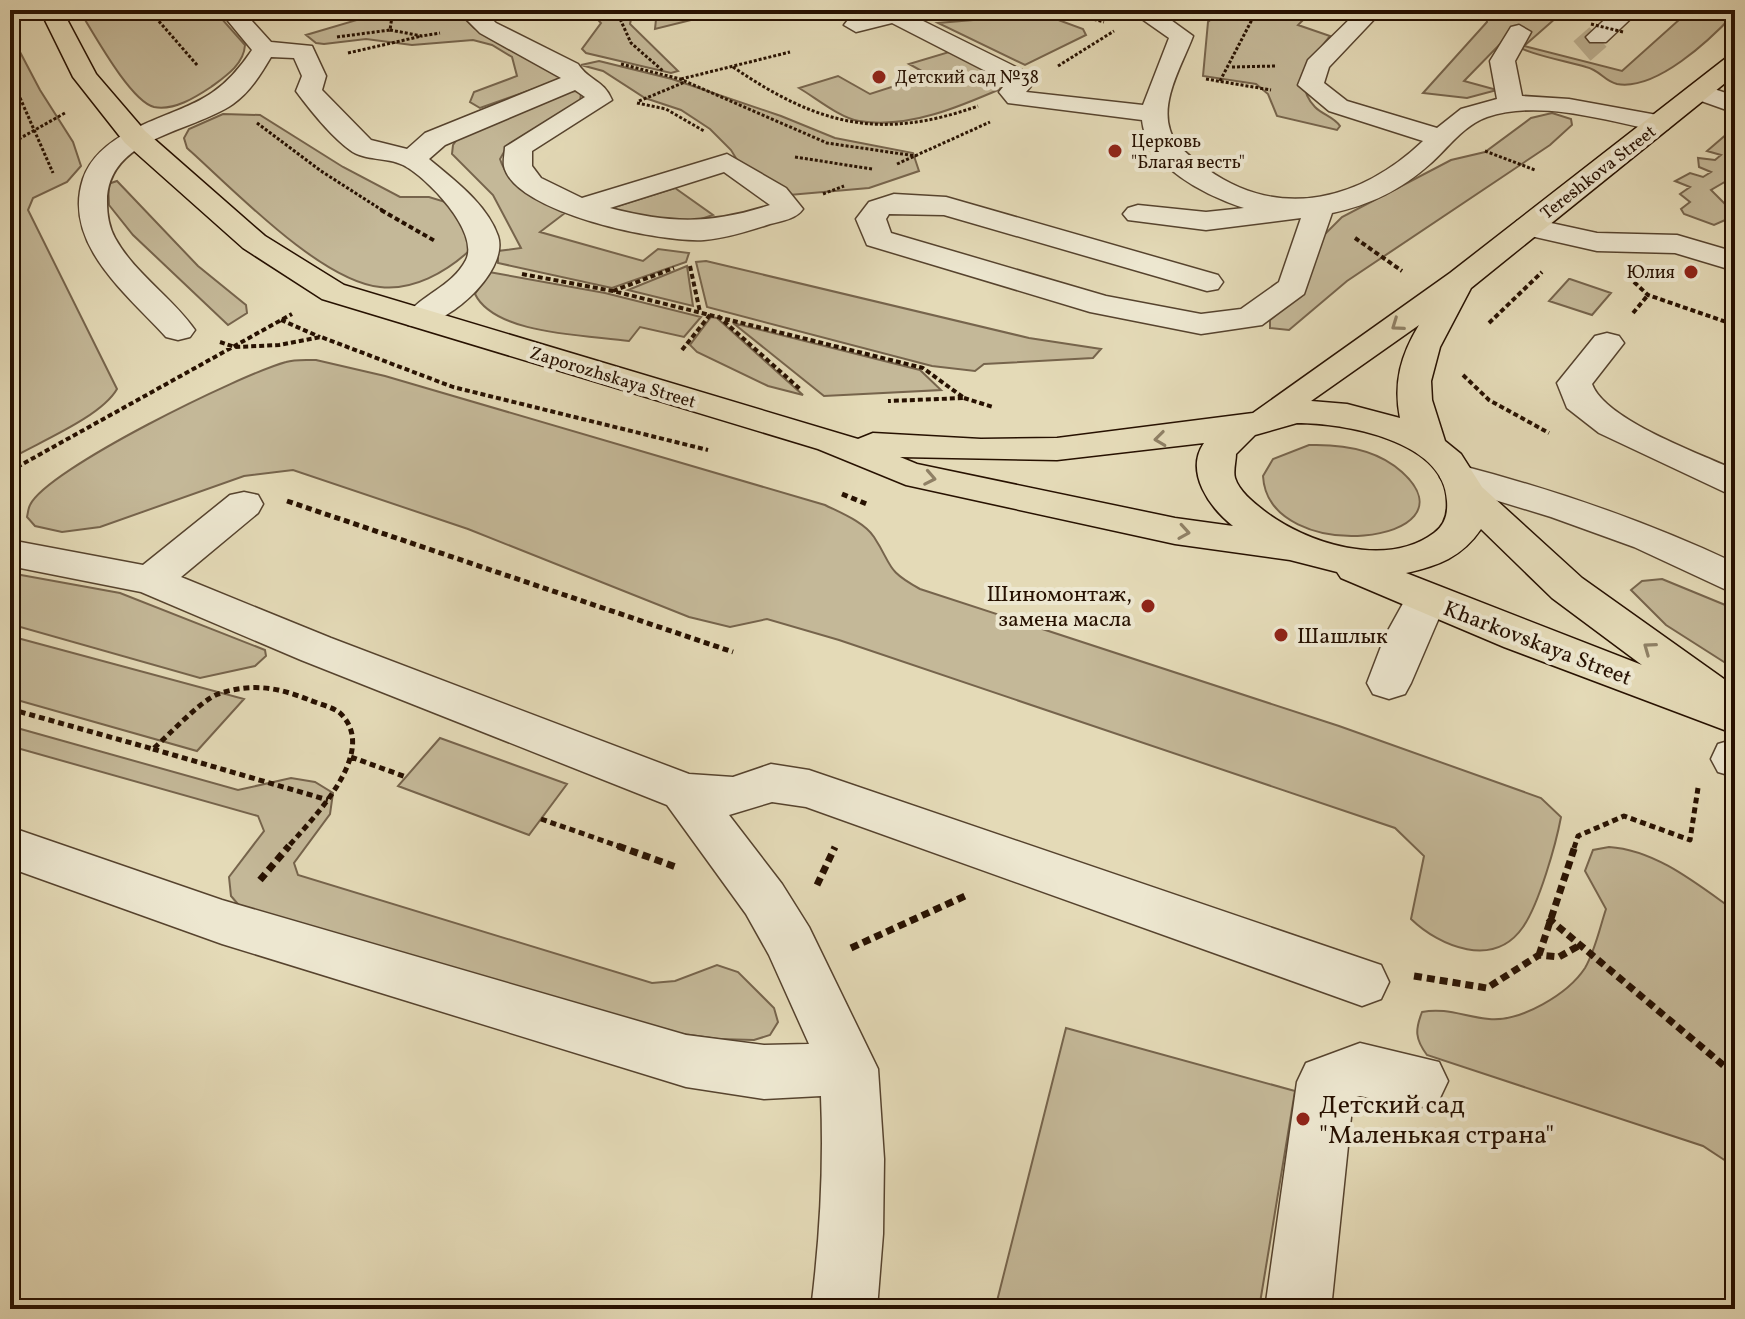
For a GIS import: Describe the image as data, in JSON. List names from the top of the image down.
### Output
{
  "streets": {
    "main road": ["Tereshkova Street", "Zaporozhskaya Street", "Kharkovskaya Street"]
  },
  "crossings": [
    ["Tereshkova Street", "Zaporozhskaya Street"],
    ["Tereshkova Street", "Kharkovskaya Street"],
    ["Zaporozhskaya Street", "Kharkovskaya Street"]
  ],
  "places": [
    "Детский сад №38",
    "Церковь \"Благая весть\"",
    "Юлия",
    "Шиномонтаж, замена масла",
    "Шашлык",
    "Детский сад \"Маленькая страна\""
  ]
}
